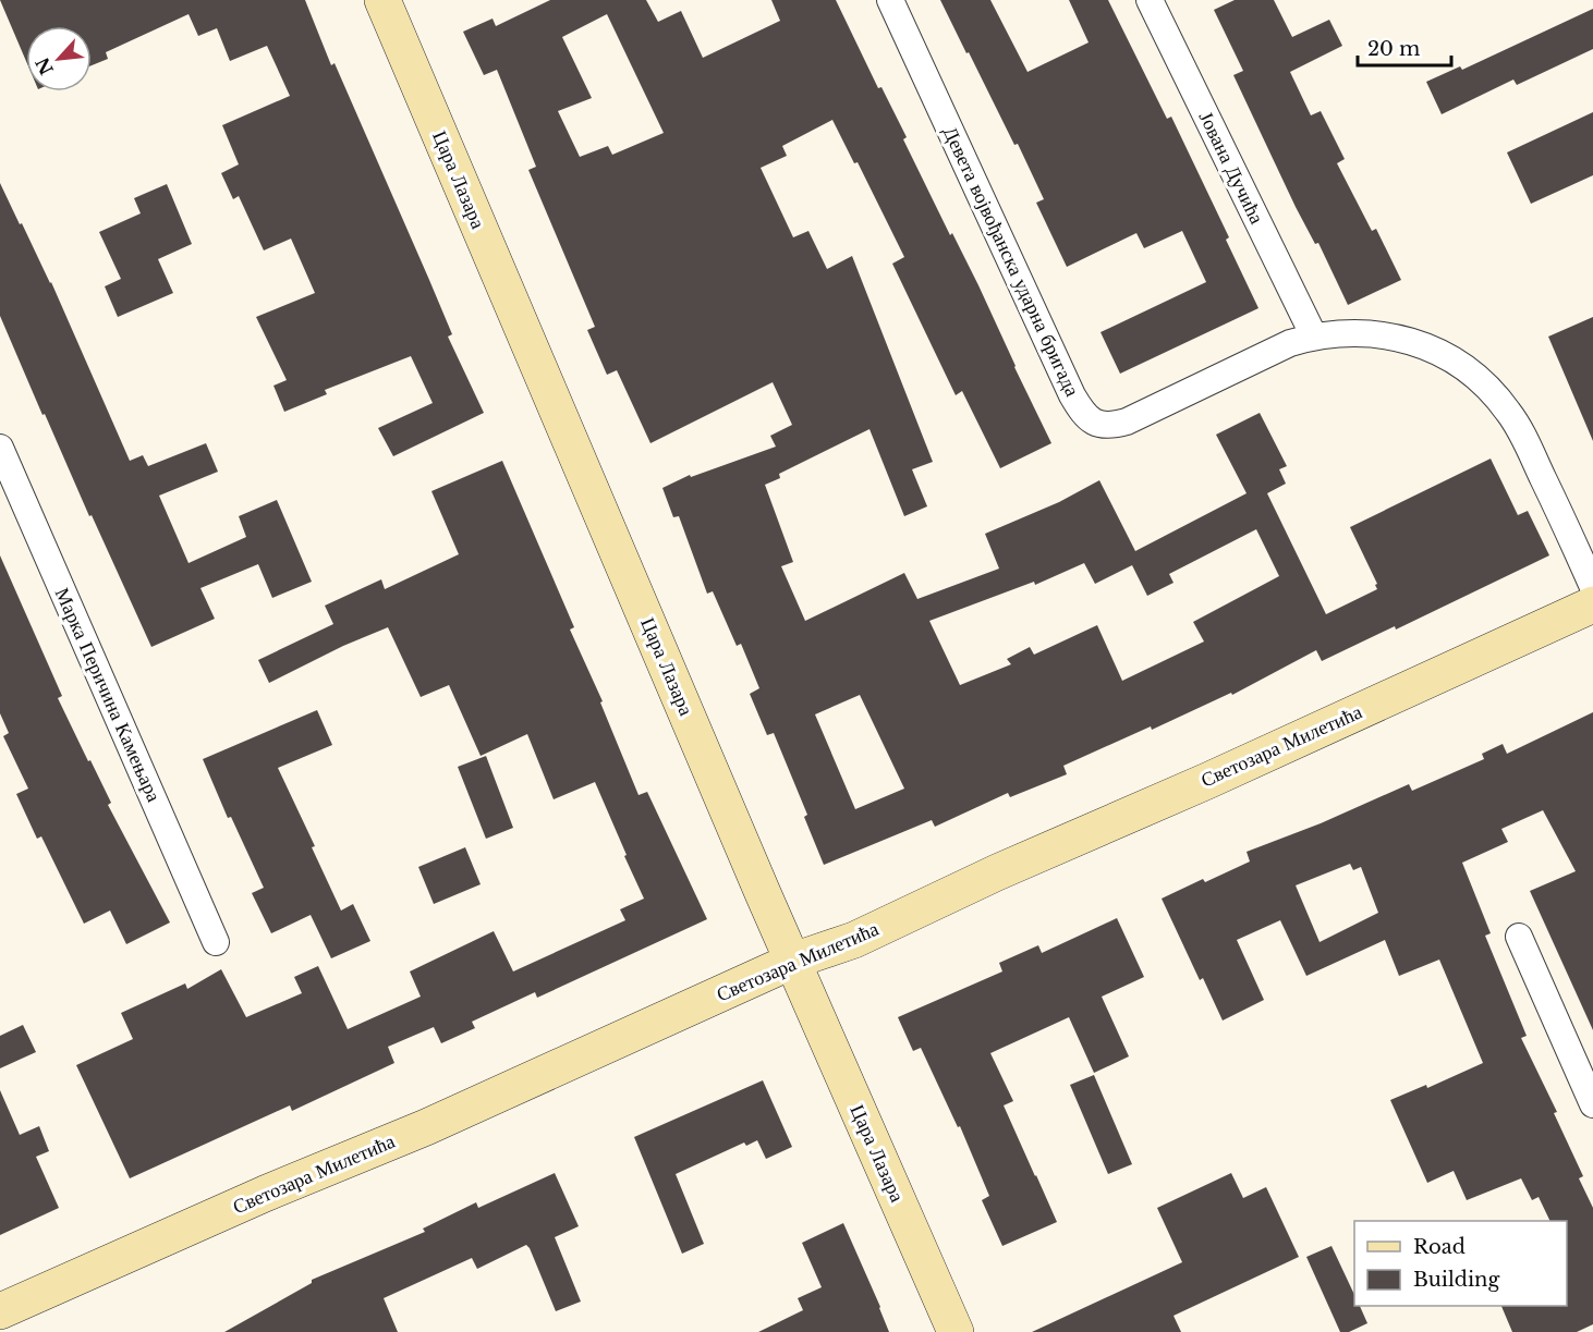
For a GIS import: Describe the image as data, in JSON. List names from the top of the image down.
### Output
{
  "streets": {
    "main road": ["Цара Лазара", "Светозара Милетића"],
    "street": ["Јована Дучића", "Девета војвођанска ударна бригада", "Марка Перичина Камењара"]
  },
  "crossings": [
    ["Јована Дучића", "Девета војвођанска ударна бригада"],
    ["Цара Лазара", "Светозара Милетића"]
  ],
  "legend": ["Road", "Building"],
  "scale_bar": "20 m",
  "north": "bottom left"
}
